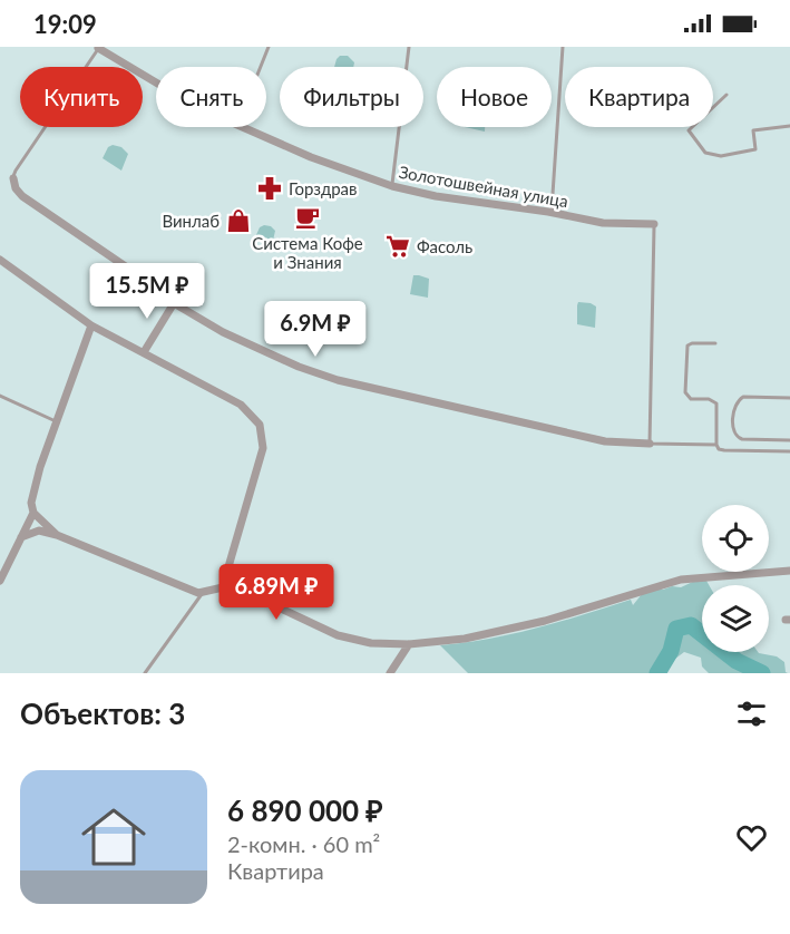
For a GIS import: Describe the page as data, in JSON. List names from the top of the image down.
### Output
{
  "streets": {
    "street": ["Золотошвейная улица"]
  },
  "places": {
    "pharmacy": ["Горздрав"],
    "cafe": ["Система Кофе и Знания"],
    "shop": ["Винлаб"],
    "supermarket": ["Фасоль"]
  },
  "page": {
    "status": "19:09",
    "chip": [
      "Купить",
      "Снять",
      "Фильтры",
      "Новое",
      "Квартира"
    ],
    "price": ["15.5M ₽", "6.9M ₽", "6.89M ₽"],
    "heading": "Объектов: 3",
    "list": [
      {
        "name": "6 890 000 ₽",
        "note": "2-комн. · 60 m² · Квартира"
      }
    ]
  }
}
